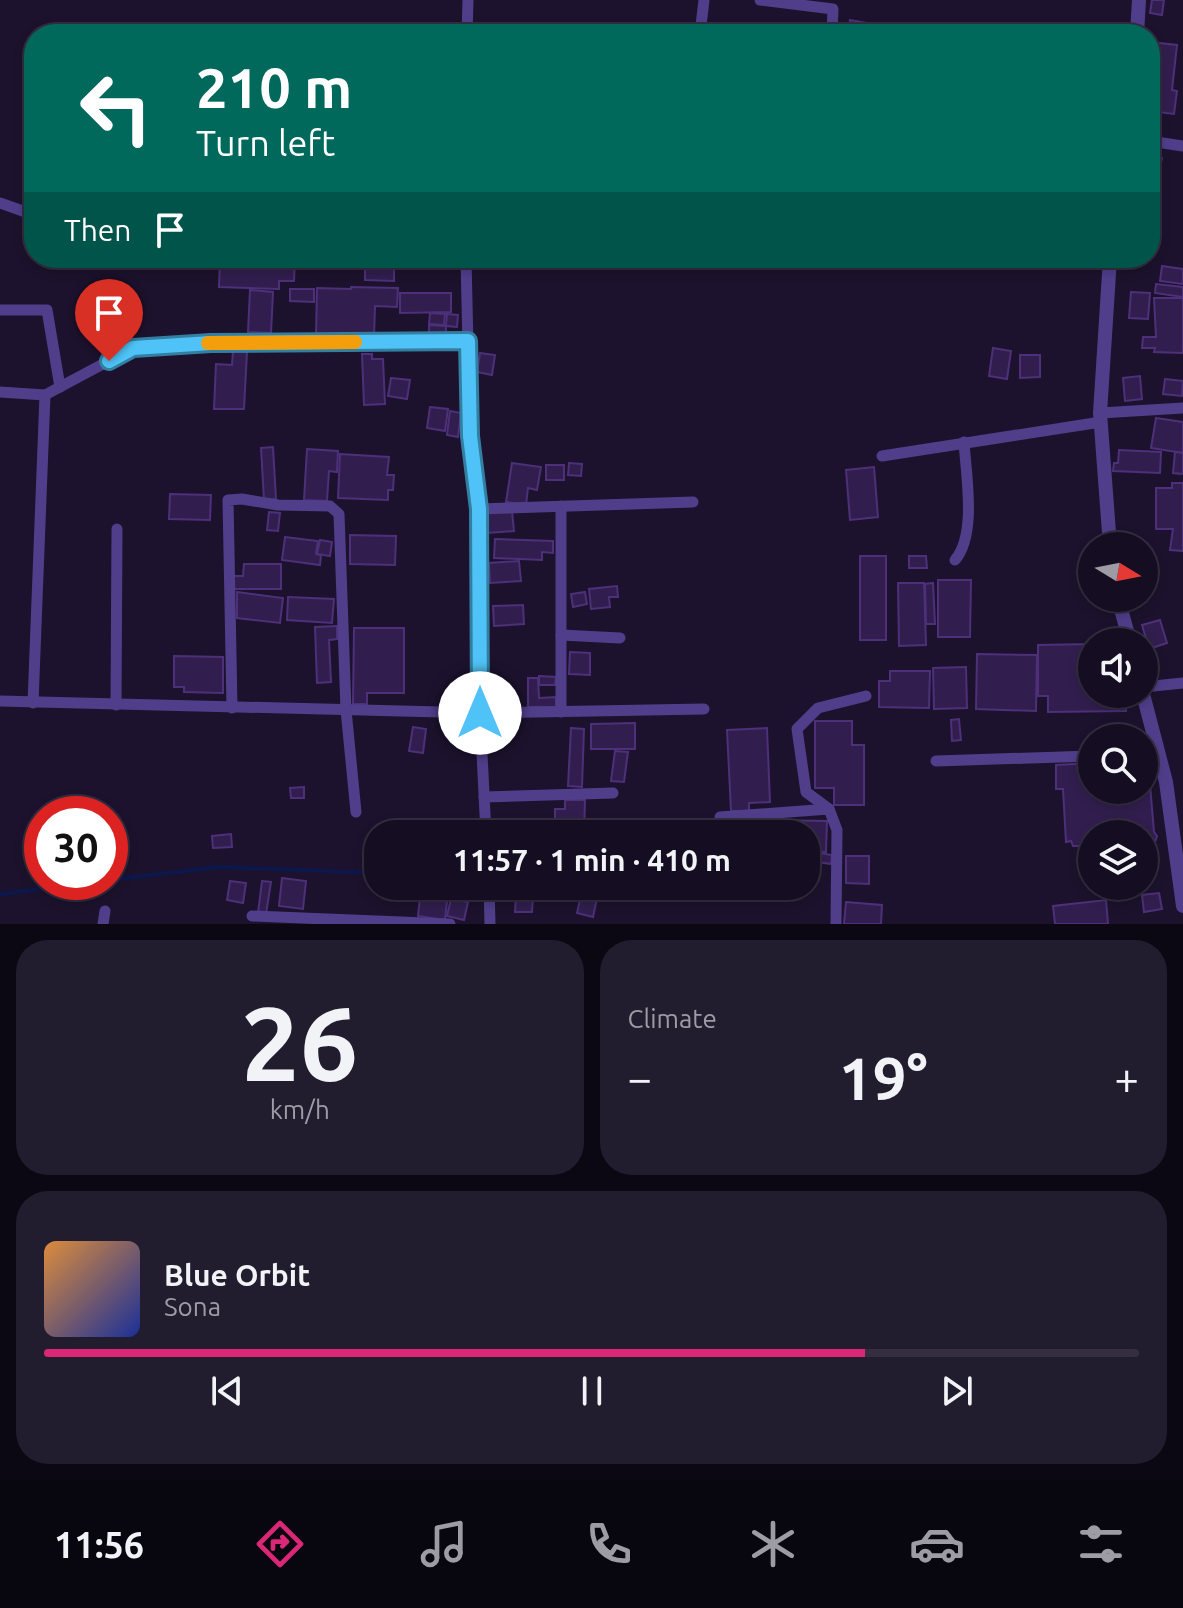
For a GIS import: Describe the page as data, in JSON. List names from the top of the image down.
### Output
{
  "north": "right",
  "page": {
    "turn": ["210 m", "Turn left"],
    "then": "Then",
    "limit": "30",
    "trip": "11:57 · 1 min · 410 m",
    "tile": [
      ["26", "km/h"],
      "Climate"
    ],
    "heat": ["−", "19°", "+"],
    "song": ["Blue Orbit", "Sona"],
    "tabs": "11:56"
  }
}
